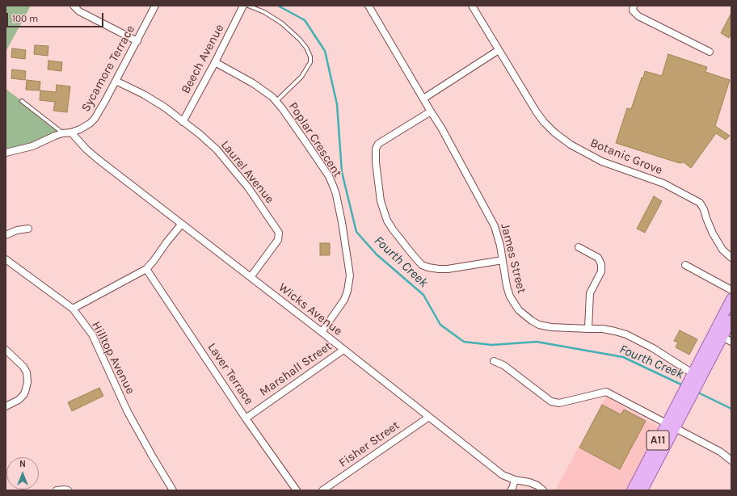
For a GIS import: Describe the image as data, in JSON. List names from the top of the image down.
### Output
{
  "streets": {
    "main road": ["A11"],
    "street": [
      "Beech Avenue",
      "Sycamore Terrace",
      "Poplar Crescent",
      "Botanic Grove",
      "Laurel Avenue",
      "James Street",
      "Wicks Avenue",
      "Hilltop Avenue",
      "Marshall Street",
      "Laver Terrace",
      "Fisher Street"
    ]
  },
  "crossings": [
    ["Beech Avenue", "Poplar Crescent"],
    ["Beech Avenue", "Laurel Avenue"],
    ["Sycamore Terrace", "Laurel Avenue"],
    ["Sycamore Terrace", "Wicks Avenue"],
    ["Poplar Crescent", "Wicks Avenue"],
    ["Laurel Avenue", "Wicks Avenue"],
    ["James Street", "A11"],
    ["Wicks Avenue", "Marshall Street"],
    ["Wicks Avenue", "Fisher Street"],
    ["Marshall Street", "Laver Terrace"]
  ],
  "water": ["Fourth Creek"],
  "scale_bar": "100 m",
  "north": "top"
}
